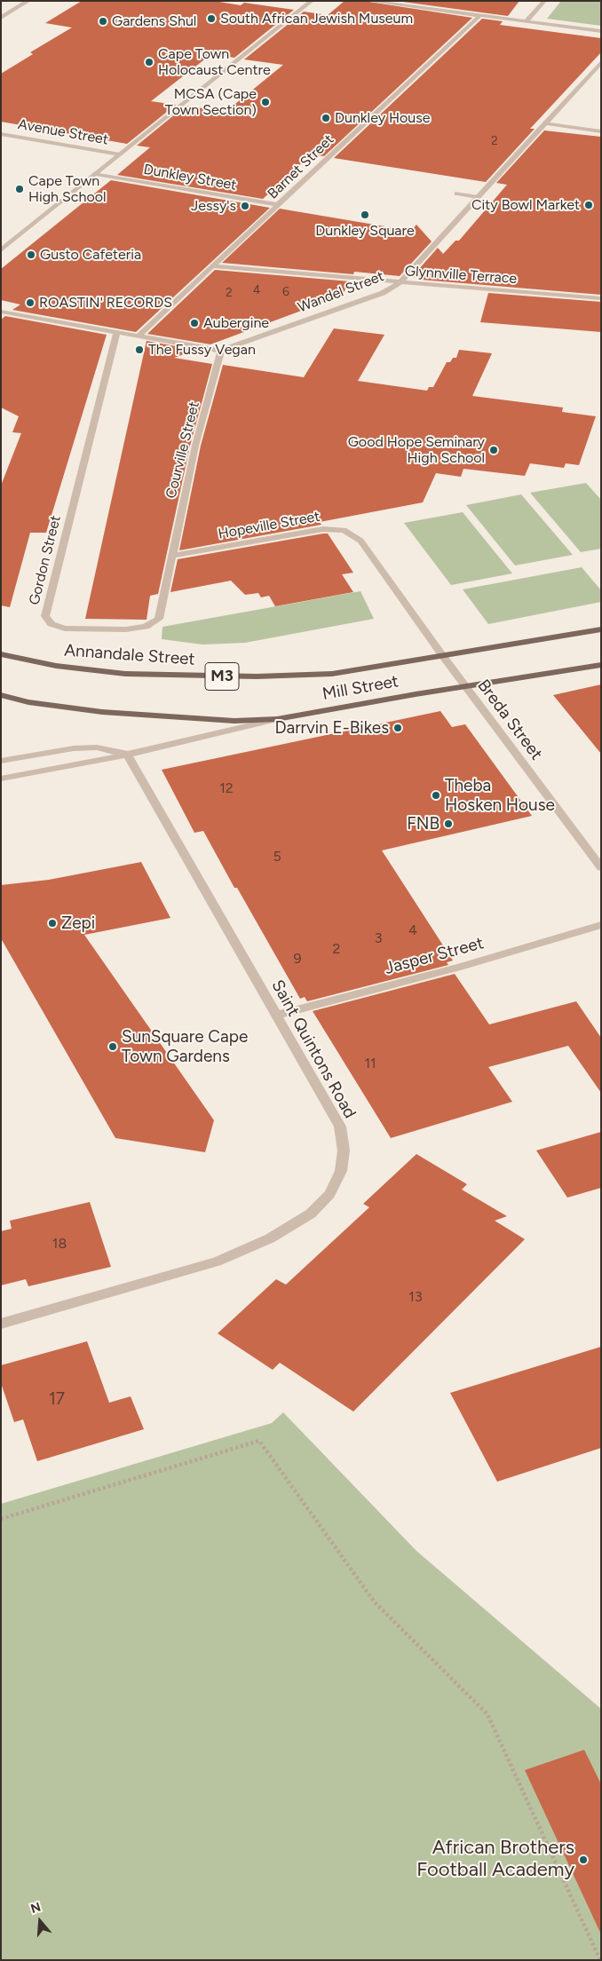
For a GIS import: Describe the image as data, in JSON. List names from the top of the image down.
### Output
{
  "streets": {
    "main road": ["Annandale Street", "M3", "Mill Street"],
    "street": [
      "Avenue Street",
      "Barnet Street",
      "Dunkley Street",
      "Glynnville Terrace",
      "Wandel Street",
      "Courville Street",
      "Hopeville Street",
      "Gordon Street",
      "Breda Street",
      "Jasper Street",
      "Saint Quintons Road"
    ]
  },
  "crossings": [
    ["Barnet Street", "Dunkley Street"],
    ["Barnet Street", "Glynnville Terrace"],
    ["Glynnville Terrace", "Wandel Street"],
    ["Wandel Street", "Courville Street"],
    ["Courville Street", "Hopeville Street"],
    ["Courville Street", "Gordon Street"],
    ["Hopeville Street", "Gordon Street"],
    ["Hopeville Street", "Annandale Street"],
    ["Hopeville Street", "M3"],
    ["Hopeville Street", "Breda Street"],
    ["Annandale Street", "M3"],
    ["Annandale Street", "Breda Street"],
    ["M3", "Breda Street"],
    ["Mill Street", "Breda Street"],
    ["Mill Street", "Saint Quintons Road"],
    ["Jasper Street", "Saint Quintons Road"]
  ],
  "places": [
    "South African Jewish Museum",
    "Gardens Shul",
    "Cape Town Holocaust Centre",
    "MCSA (Cape Town Section)",
    "Dunkley House",
    "Cape Town High School",
    "City Bowl Market",
    "Jessy's",
    "Dunkley Square",
    "Gusto Cafeteria",
    "ROASTIN' RECORDS",
    "Aubergine",
    "The Fussy Vegan",
    "Good Hope Seminary High School",
    "Darrvin E-Bikes",
    "Theba Hosken House",
    "FNB",
    "Zepi",
    "SunSquare Cape Town Gardens",
    "African Brothers Football Academy"
  ],
  "house_numbers": [
    "2",
    "4",
    "6",
    "2",
    "12",
    "5",
    "4",
    "3",
    "2",
    "9",
    "11",
    "18",
    "13",
    "17"
  ],
  "north": "top"
}
